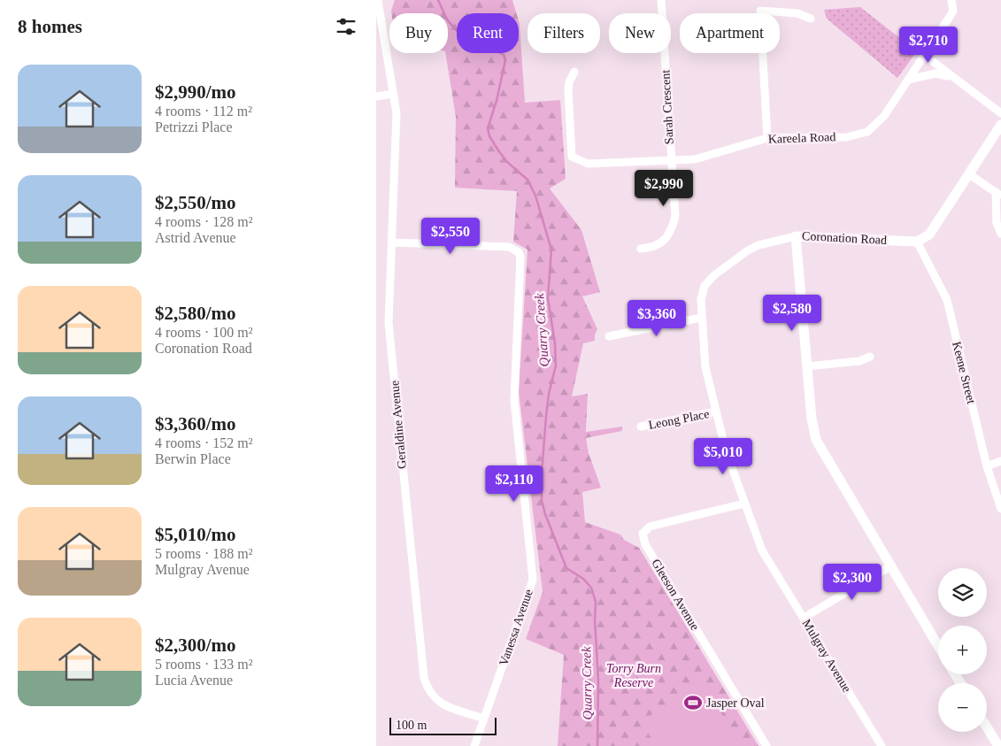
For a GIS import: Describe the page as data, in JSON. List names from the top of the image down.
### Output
{
  "streets": {
    "street": [
      "Sarah Crescent",
      "Kareela Road",
      "Coronation Road",
      "Keene Street",
      "Leong Place",
      "Geraldine Avenue",
      "Gleeson Avenue",
      "Vanessa Avenue",
      "Mulgray Avenue"
    ]
  },
  "crossings": [
    ["Sarah Crescent", "Kareela Road"],
    ["Coronation Road", "Keene Street"],
    ["Coronation Road", "Mulgray Avenue"],
    ["Leong Place", "Mulgray Avenue"],
    ["Geraldine Avenue", "Vanessa Avenue"],
    ["Gleeson Avenue", "Mulgray Avenue"]
  ],
  "water": ["Quarry Creek"],
  "parks": ["Torry Burn Reserve"],
  "places": {
    "sports": ["Jasper Oval"]
  },
  "scale_bar": "100 m",
  "page": {
    "heading": "8 homes",
    "chip": [
      "Buy",
      "Rent",
      "Filters",
      "New",
      "Apartment"
    ],
    "price": [
      "$2,710",
      "$2,990",
      "$2,550",
      "$2,580",
      "$3,360",
      "$5,010",
      "$2,110",
      "$2,300"
    ],
    "list": [
      {
        "name": "$2,990/mo",
        "note": "4 rooms · 112 m² · Petrizzi Place"
      },
      {
        "name": "$2,550/mo",
        "note": "4 rooms · 128 m² · Astrid Avenue"
      },
      {
        "name": "$2,580/mo",
        "note": "4 rooms · 100 m² · Coronation Road"
      },
      {
        "name": "$3,360/mo",
        "note": "4 rooms · 152 m² · Berwin Place"
      },
      {
        "name": "$5,010/mo",
        "note": "5 rooms · 188 m² · Mulgray Avenue"
      },
      {
        "name": "$2,300/mo",
        "note": "5 rooms · 133 m² · Lucia Avenue"
      }
    ],
    "map_buttons": ["+", "−"],
    "scale": "100 m"
  }
}
